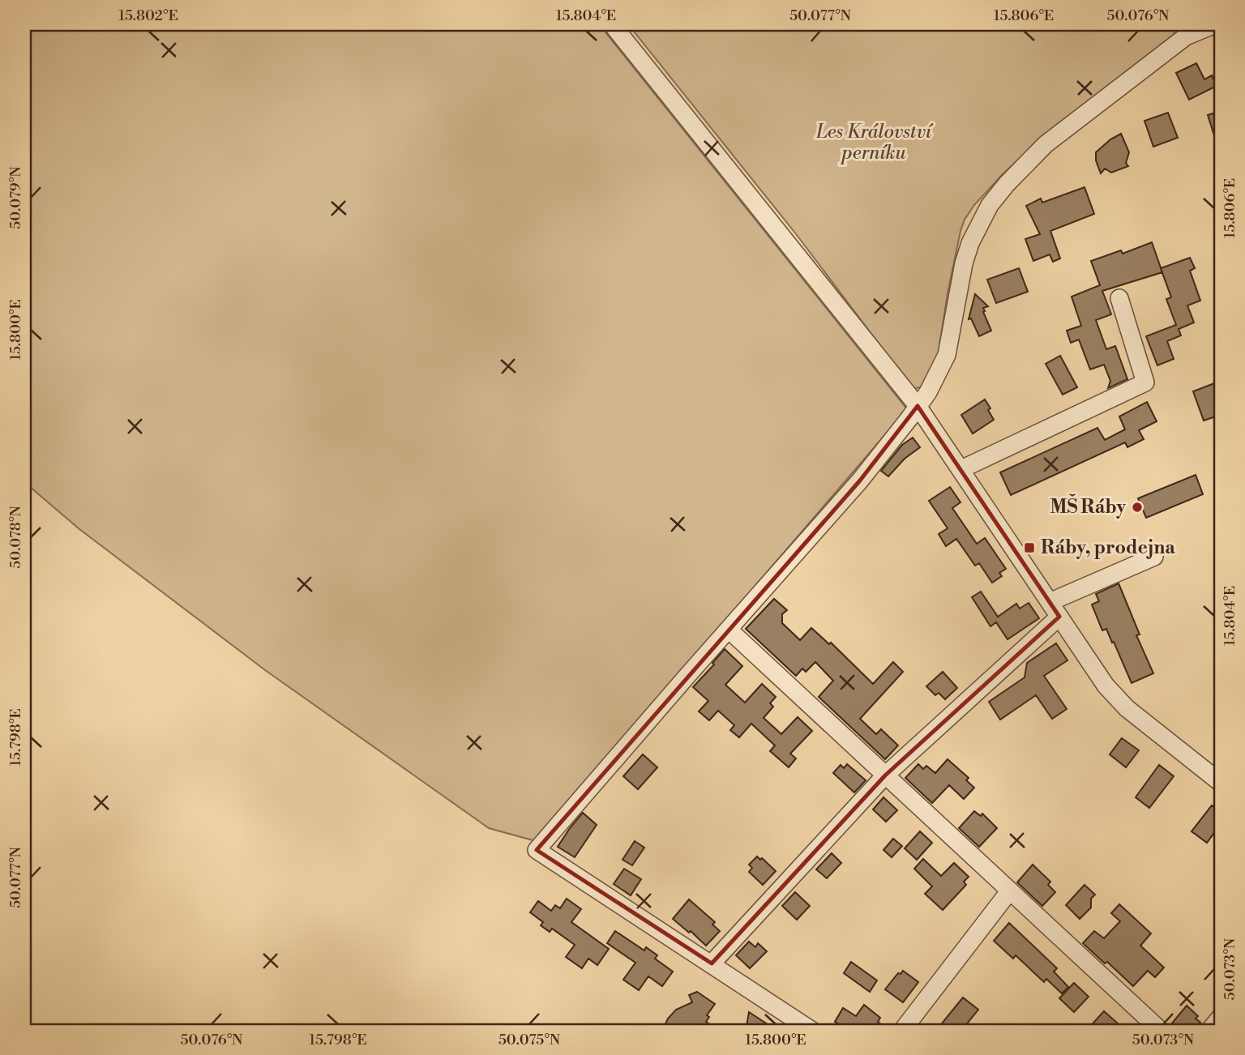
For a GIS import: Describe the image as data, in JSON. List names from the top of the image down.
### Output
{
  "parks": ["Les Království perníku"],
  "places": {
    "other": ["MŠ Ráby"],
    "transit": ["Ráby, prodejna"]
  },
  "coordinates": [
    "15.802°E",
    "15.804°E",
    "50.077°N",
    "15.806°E",
    "50.076°N",
    "50.079°N",
    "15.800°E",
    "50.078°N",
    "15.798°E",
    "50.073°N",
    "50.075°N"
  ]
}
